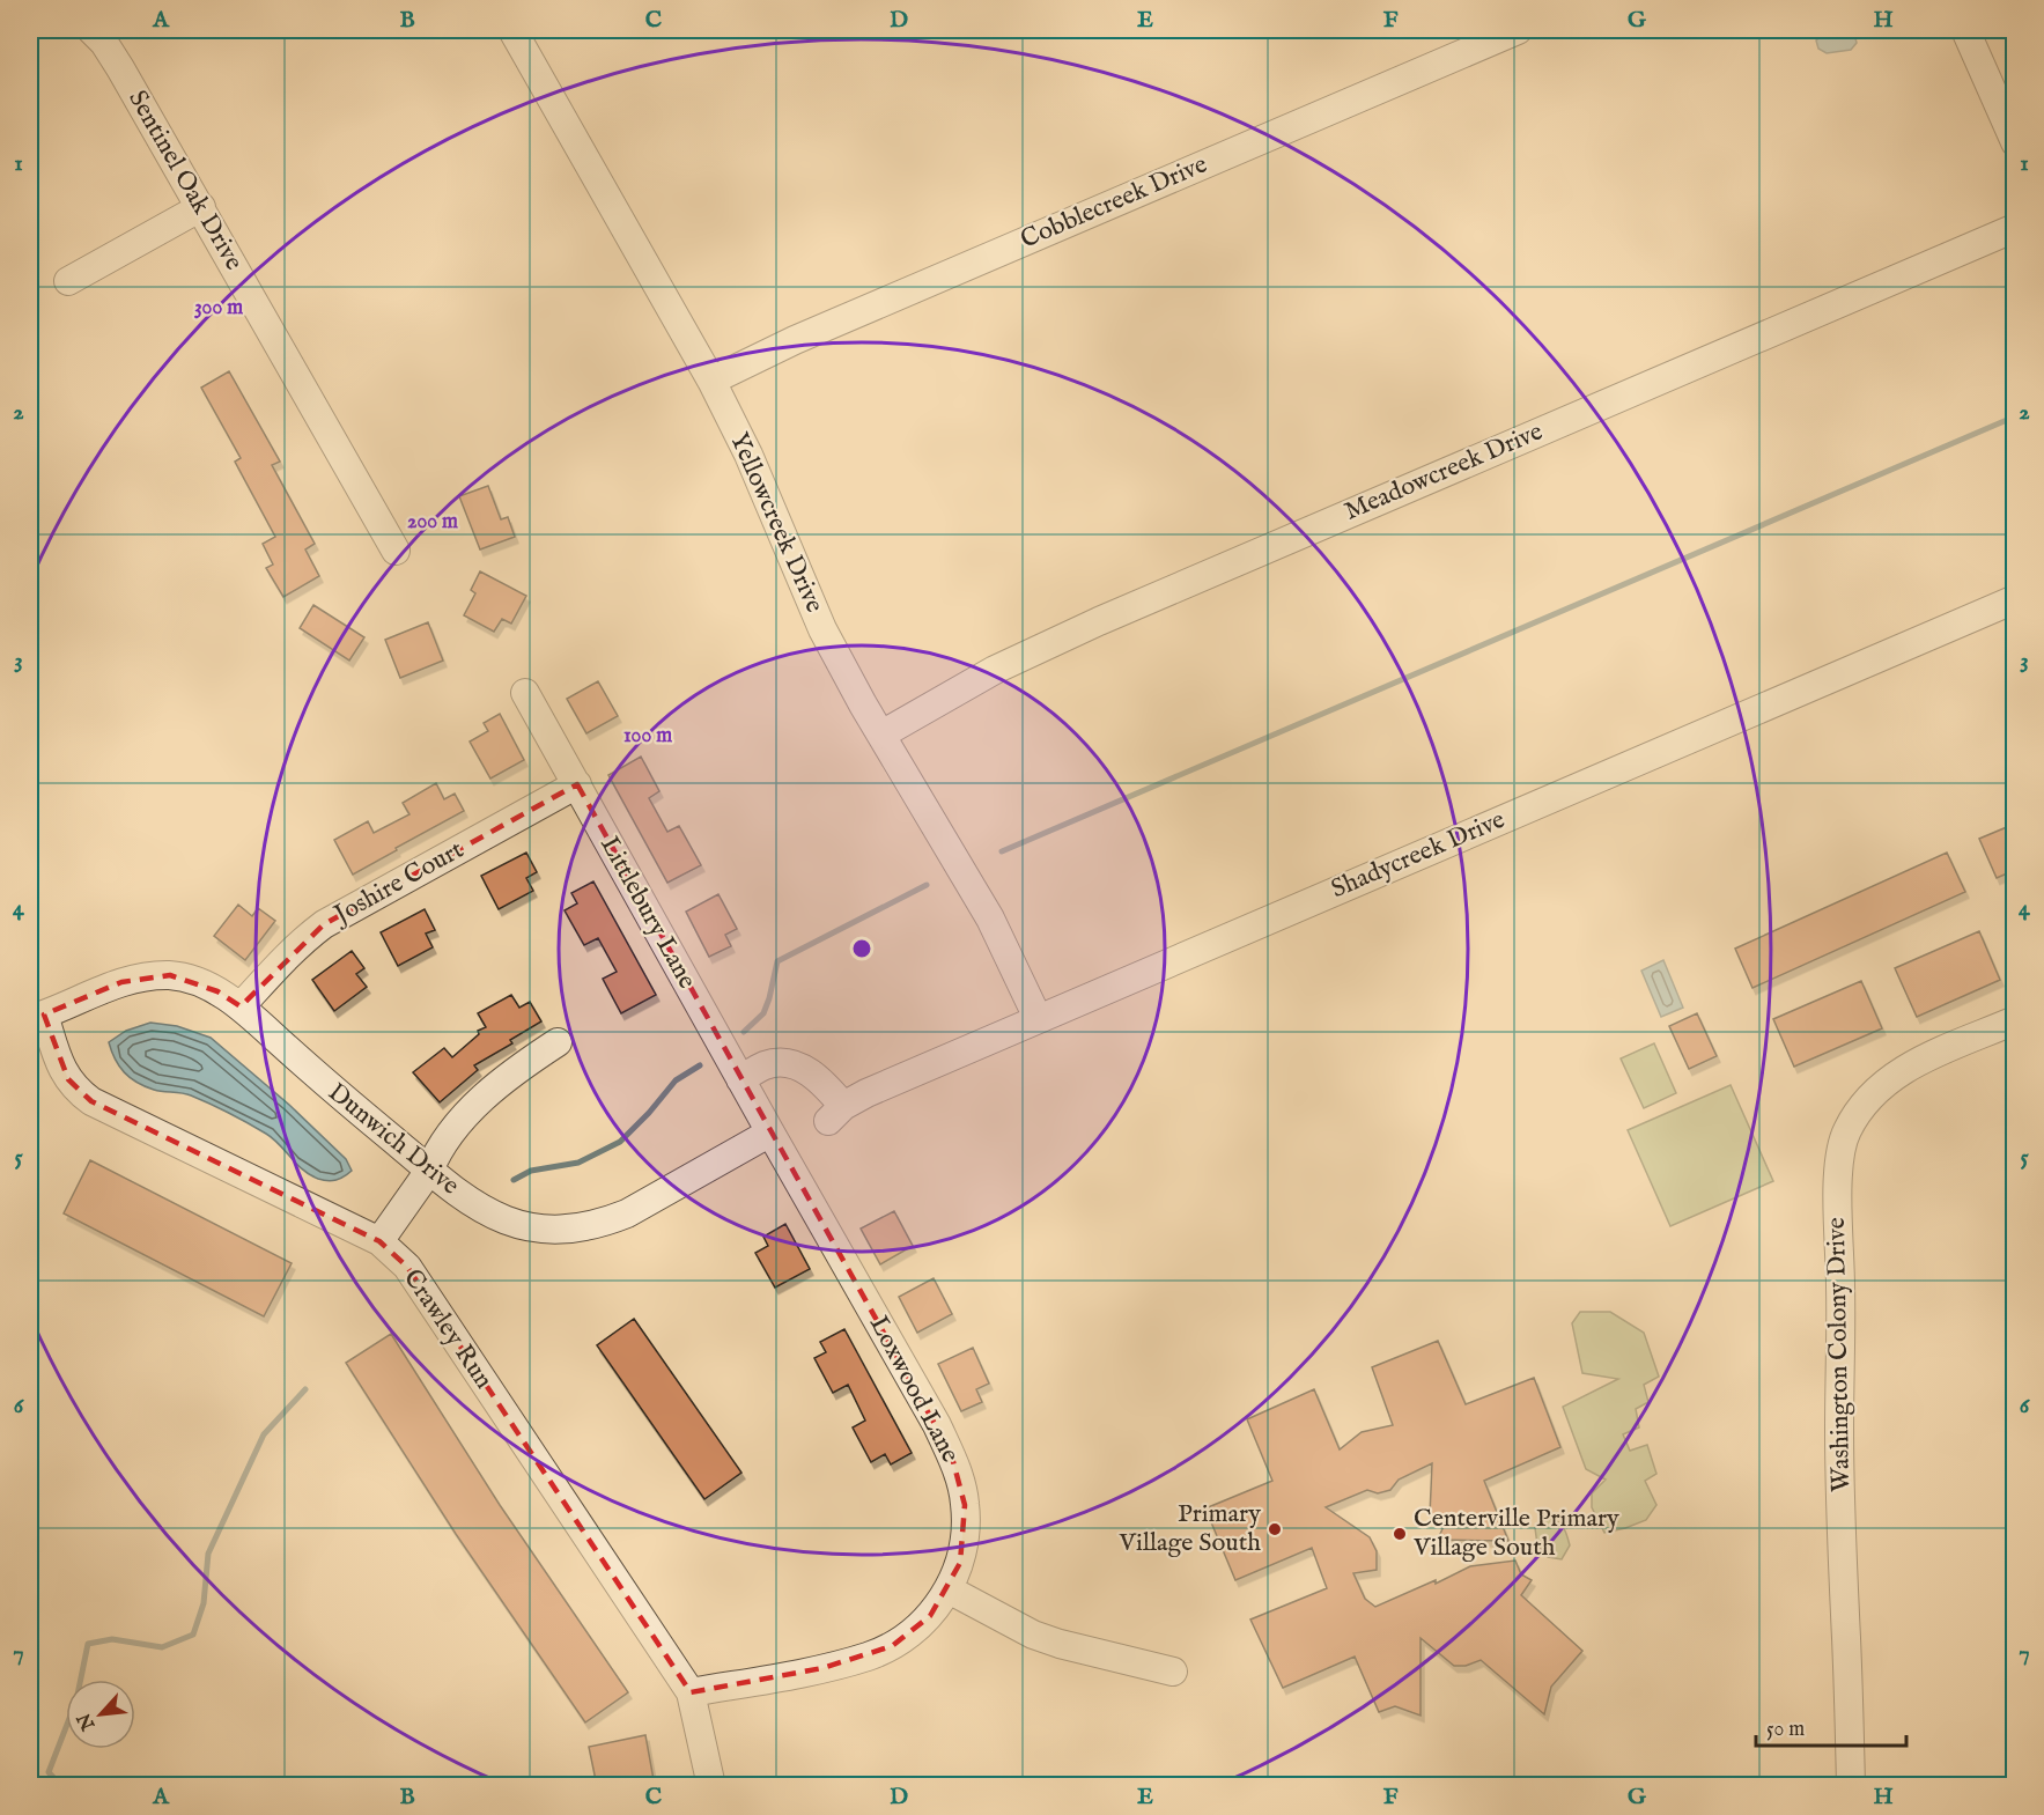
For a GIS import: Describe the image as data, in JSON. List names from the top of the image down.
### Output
{
  "streets": {
    "street": [
      "Sentinel Oak Drive",
      "Cobblecreek Drive",
      "Meadowcreek Drive",
      "Yellowcreek Drive",
      "Shadycreek Drive",
      "Joshire Court",
      "Littlebury Lane",
      "Dunwich Drive",
      "Crawley Run",
      "Washington Colony Drive",
      "Loxwood Lane"
    ]
  },
  "crossings": [
    ["Cobblecreek Drive", "Yellowcreek Drive"],
    ["Meadowcreek Drive", "Yellowcreek Drive"],
    ["Yellowcreek Drive", "Shadycreek Drive"],
    ["Shadycreek Drive", "Littlebury Lane"],
    ["Joshire Court", "Littlebury Lane"],
    ["Joshire Court", "Dunwich Drive"],
    ["Littlebury Lane", "Dunwich Drive"],
    ["Littlebury Lane", "Loxwood Lane"],
    ["Dunwich Drive", "Crawley Run"],
    ["Dunwich Drive", "Loxwood Lane"],
    ["Crawley Run", "Loxwood Lane"]
  ],
  "places": ["Primary Village South", "Centerville Primary Village South"],
  "scale_bar": "50 m",
  "north": "bottom left",
  "grid": {
    "columns": [
      "A",
      "B",
      "C",
      "D",
      "E",
      "F",
      "G",
      "H"
    ],
    "rows": [
      "1",
      "2",
      "3",
      "4",
      "5",
      "6",
      "7"
    ]
  },
  "rings": ["300 m", "200 m", "100 m"]
}
